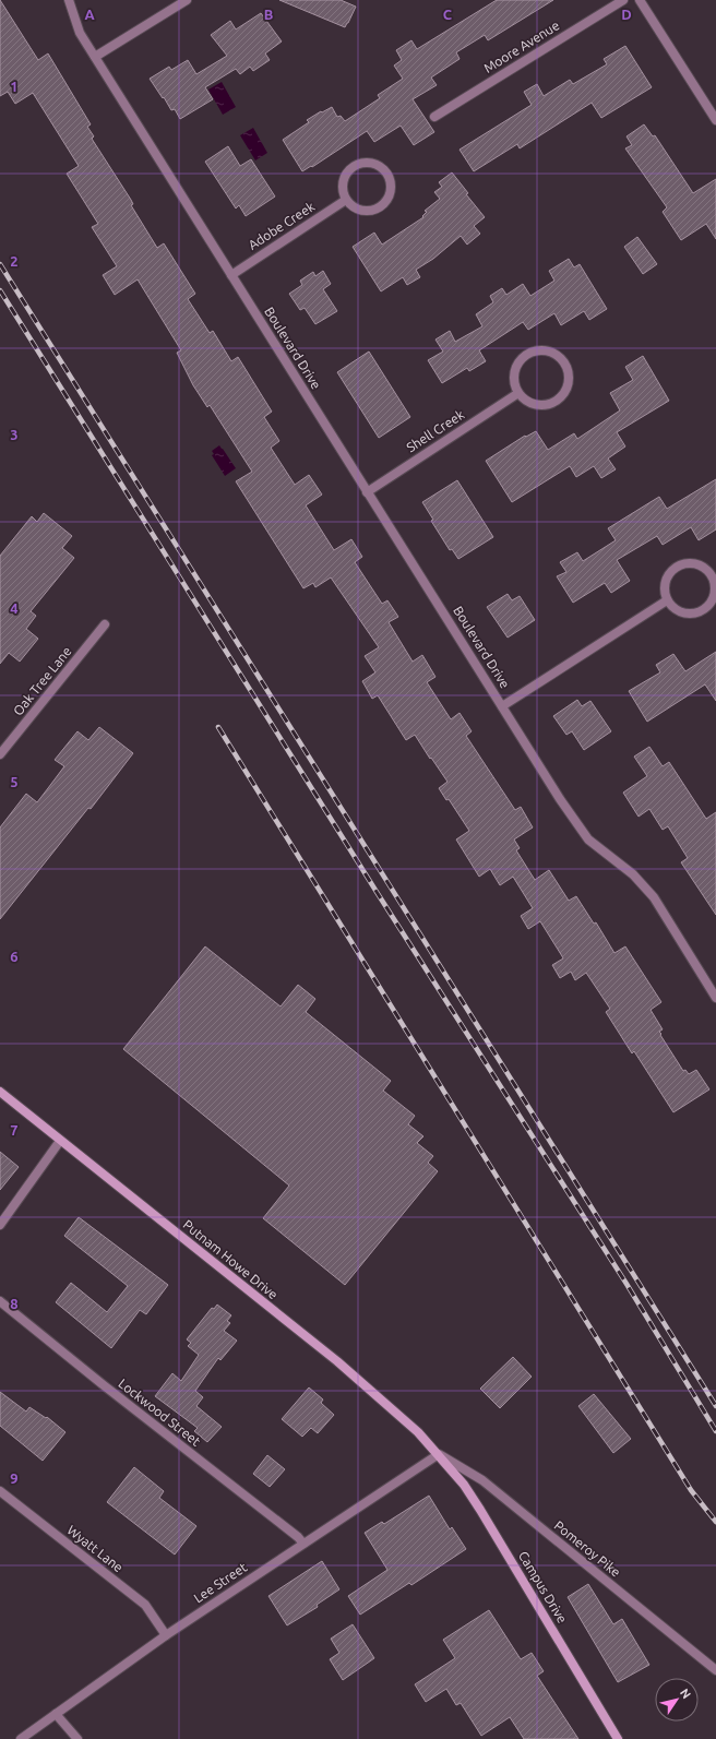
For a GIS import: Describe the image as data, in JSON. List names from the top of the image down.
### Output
{
  "streets": {
    "street": [
      "Moore Avenue",
      "Adobe Creek",
      "Boulevard Drive",
      "Shell Creek",
      "Oak Tree Lane",
      "Putnam Howe Drive",
      "Lockwood Street",
      "Wyatt Lane",
      "Pomeroy Pike",
      "Lee Street",
      "Campus Drive"
    ]
  },
  "crossings": [
    ["Adobe Creek", "Boulevard Drive"],
    ["Boulevard Drive", "Shell Creek"],
    ["Putnam Howe Drive", "Pomeroy Pike"],
    ["Putnam Howe Drive", "Lee Street"],
    ["Putnam Howe Drive", "Campus Drive"],
    ["Lockwood Street", "Lee Street"],
    ["Wyatt Lane", "Lee Street"],
    ["Pomeroy Pike", "Lee Street"],
    ["Pomeroy Pike", "Campus Drive"],
    ["Lee Street", "Campus Drive"]
  ],
  "north": "top right",
  "grid": {
    "columns": [
      "A",
      "B",
      "C",
      "D"
    ],
    "rows": [
      "1",
      "2",
      "3",
      "4",
      "5",
      "6",
      "7",
      "8",
      "9"
    ]
  }
}
